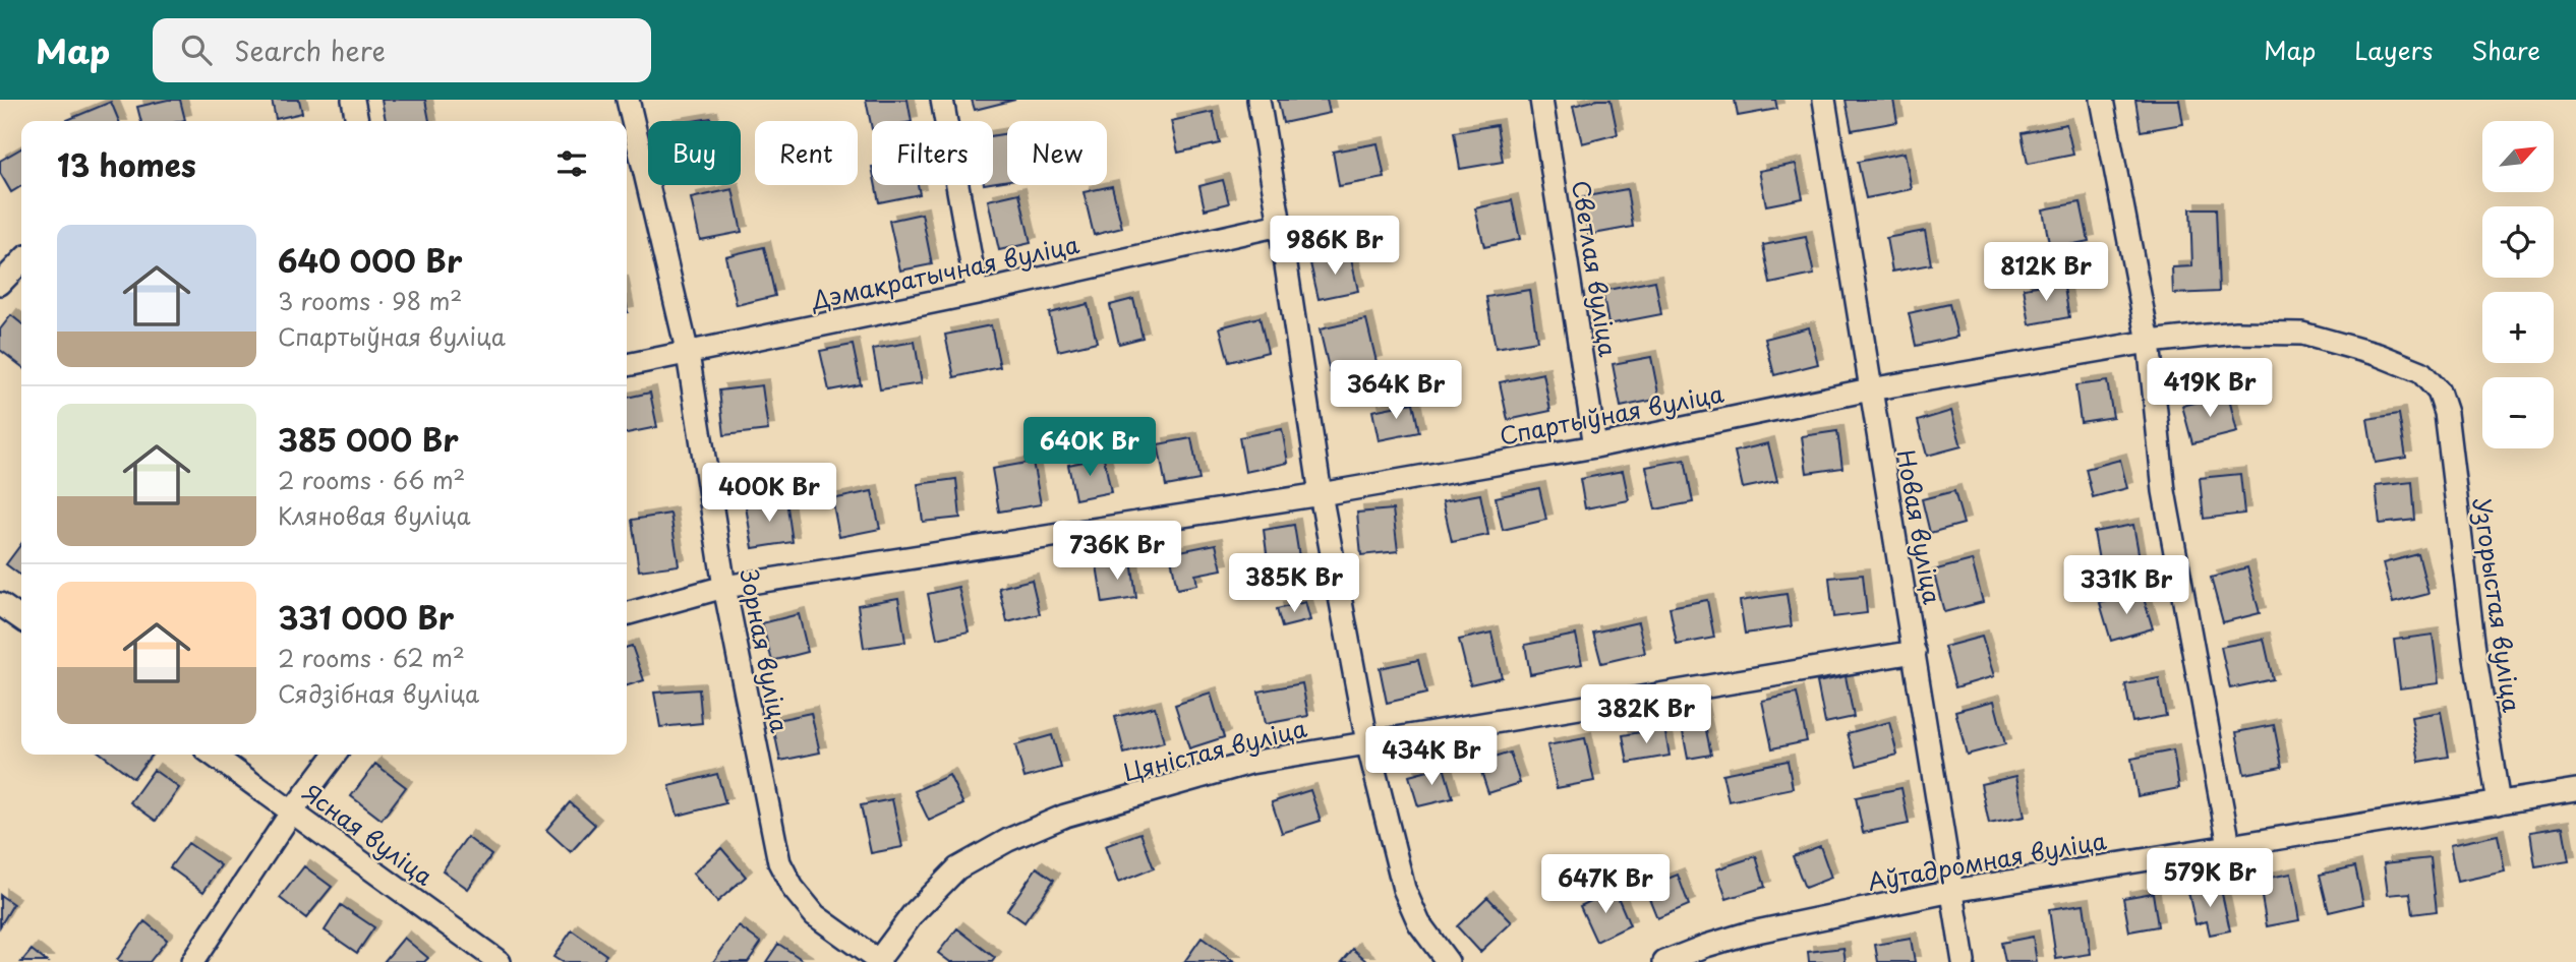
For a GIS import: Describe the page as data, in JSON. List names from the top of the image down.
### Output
{
  "streets": {
    "street": [
      "Светлая вуліца",
      "Дэмакратычная вуліца",
      "Спартыўная вуліца",
      "Новая вуліца",
      "Узгорыстая вуліца",
      "Зорная вуліца",
      "Цяністая вуліца",
      "Ясная вуліца",
      "Аўтадромная вуліца"
    ]
  },
  "crossings": [
    ["Светлая вуліца", "Спартыўная вуліца"],
    ["Дэмакратычная вуліца", "Зорная вуліца"],
    ["Спартыўная вуліца", "Новая вуліца"],
    ["Спартыўная вуліца", "Узгорыстая вуліца"],
    ["Спартыўная вуліца", "Зорная вуліца"],
    ["Новая вуліца", "Цяністая вуліца"],
    ["Новая вуліца", "Аўтадромная вуліца"],
    ["Узгорыстая вуліца", "Аўтадромная вуліца"],
    ["Зорная вуліца", "Цяністая вуліца"]
  ],
  "north": "top right",
  "page": {
    "header": "Map",
    "search": "Search here",
    "nav": ["Map", "Layers", "Share"],
    "map_buttons": ["+", "−"],
    "chip": [
      "Buy",
      "Rent",
      "Filters",
      "New"
    ],
    "heading": "13 homes",
    "list": [
      {
        "name": "640 000 Br",
        "note": "3 rooms · 98 m² · Спартыўная вуліца"
      },
      {
        "name": "385 000 Br",
        "note": "2 rooms · 66 m² · Кляновая вуліца"
      },
      {
        "name": "331 000 Br",
        "note": "2 rooms · 62 m² · Сядзібная вуліца"
      }
    ],
    "price": [
      "986K Br",
      "812K Br",
      "419K Br",
      "364K Br",
      "640K Br",
      "400K Br",
      "736K Br",
      "385K Br",
      "331K Br",
      "382K Br",
      "434K Br",
      "579K Br",
      "647K Br"
    ]
  }
}
